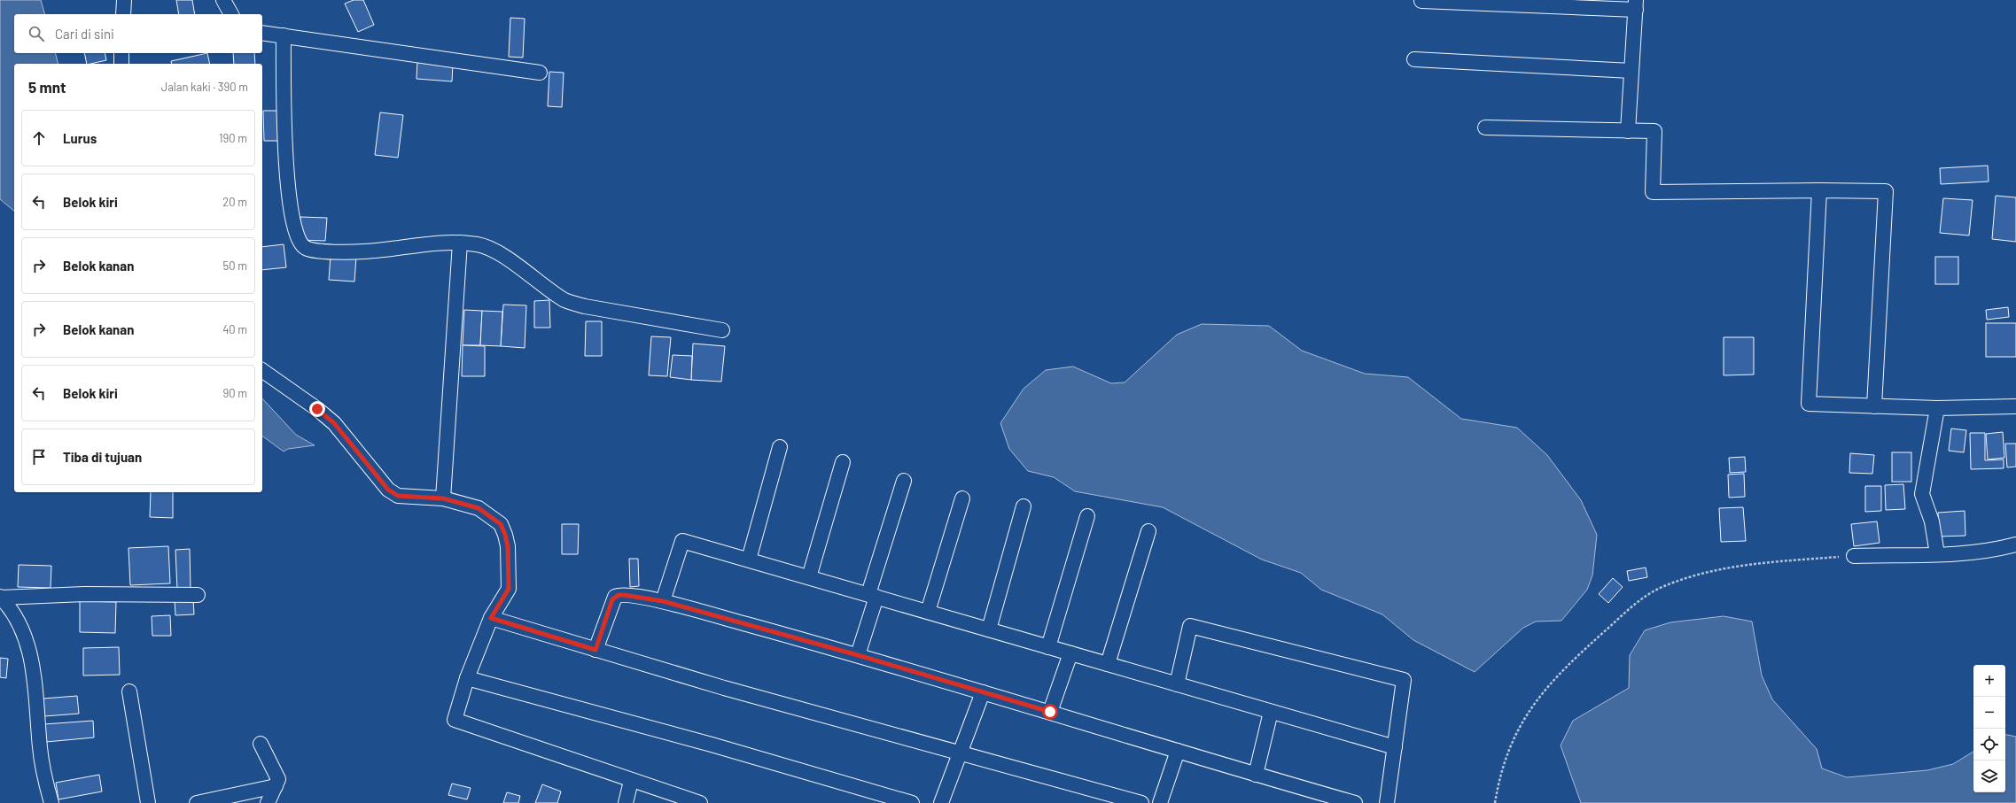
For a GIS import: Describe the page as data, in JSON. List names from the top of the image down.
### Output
{
  "page": {
    "search": "Cari di sini",
    "heading": ["5 mnt", "Jalan kaki · 390 m"],
    "list": [
      ["Lurus", "190 m"],
      ["Belok kiri", "20 m"],
      ["Belok kanan", "50 m"],
      ["Belok kanan", "40 m"],
      ["Belok kiri", "90 m"],
      "Tiba di tujuan"
    ],
    "map_buttons": ["+", "−"]
  }
}
